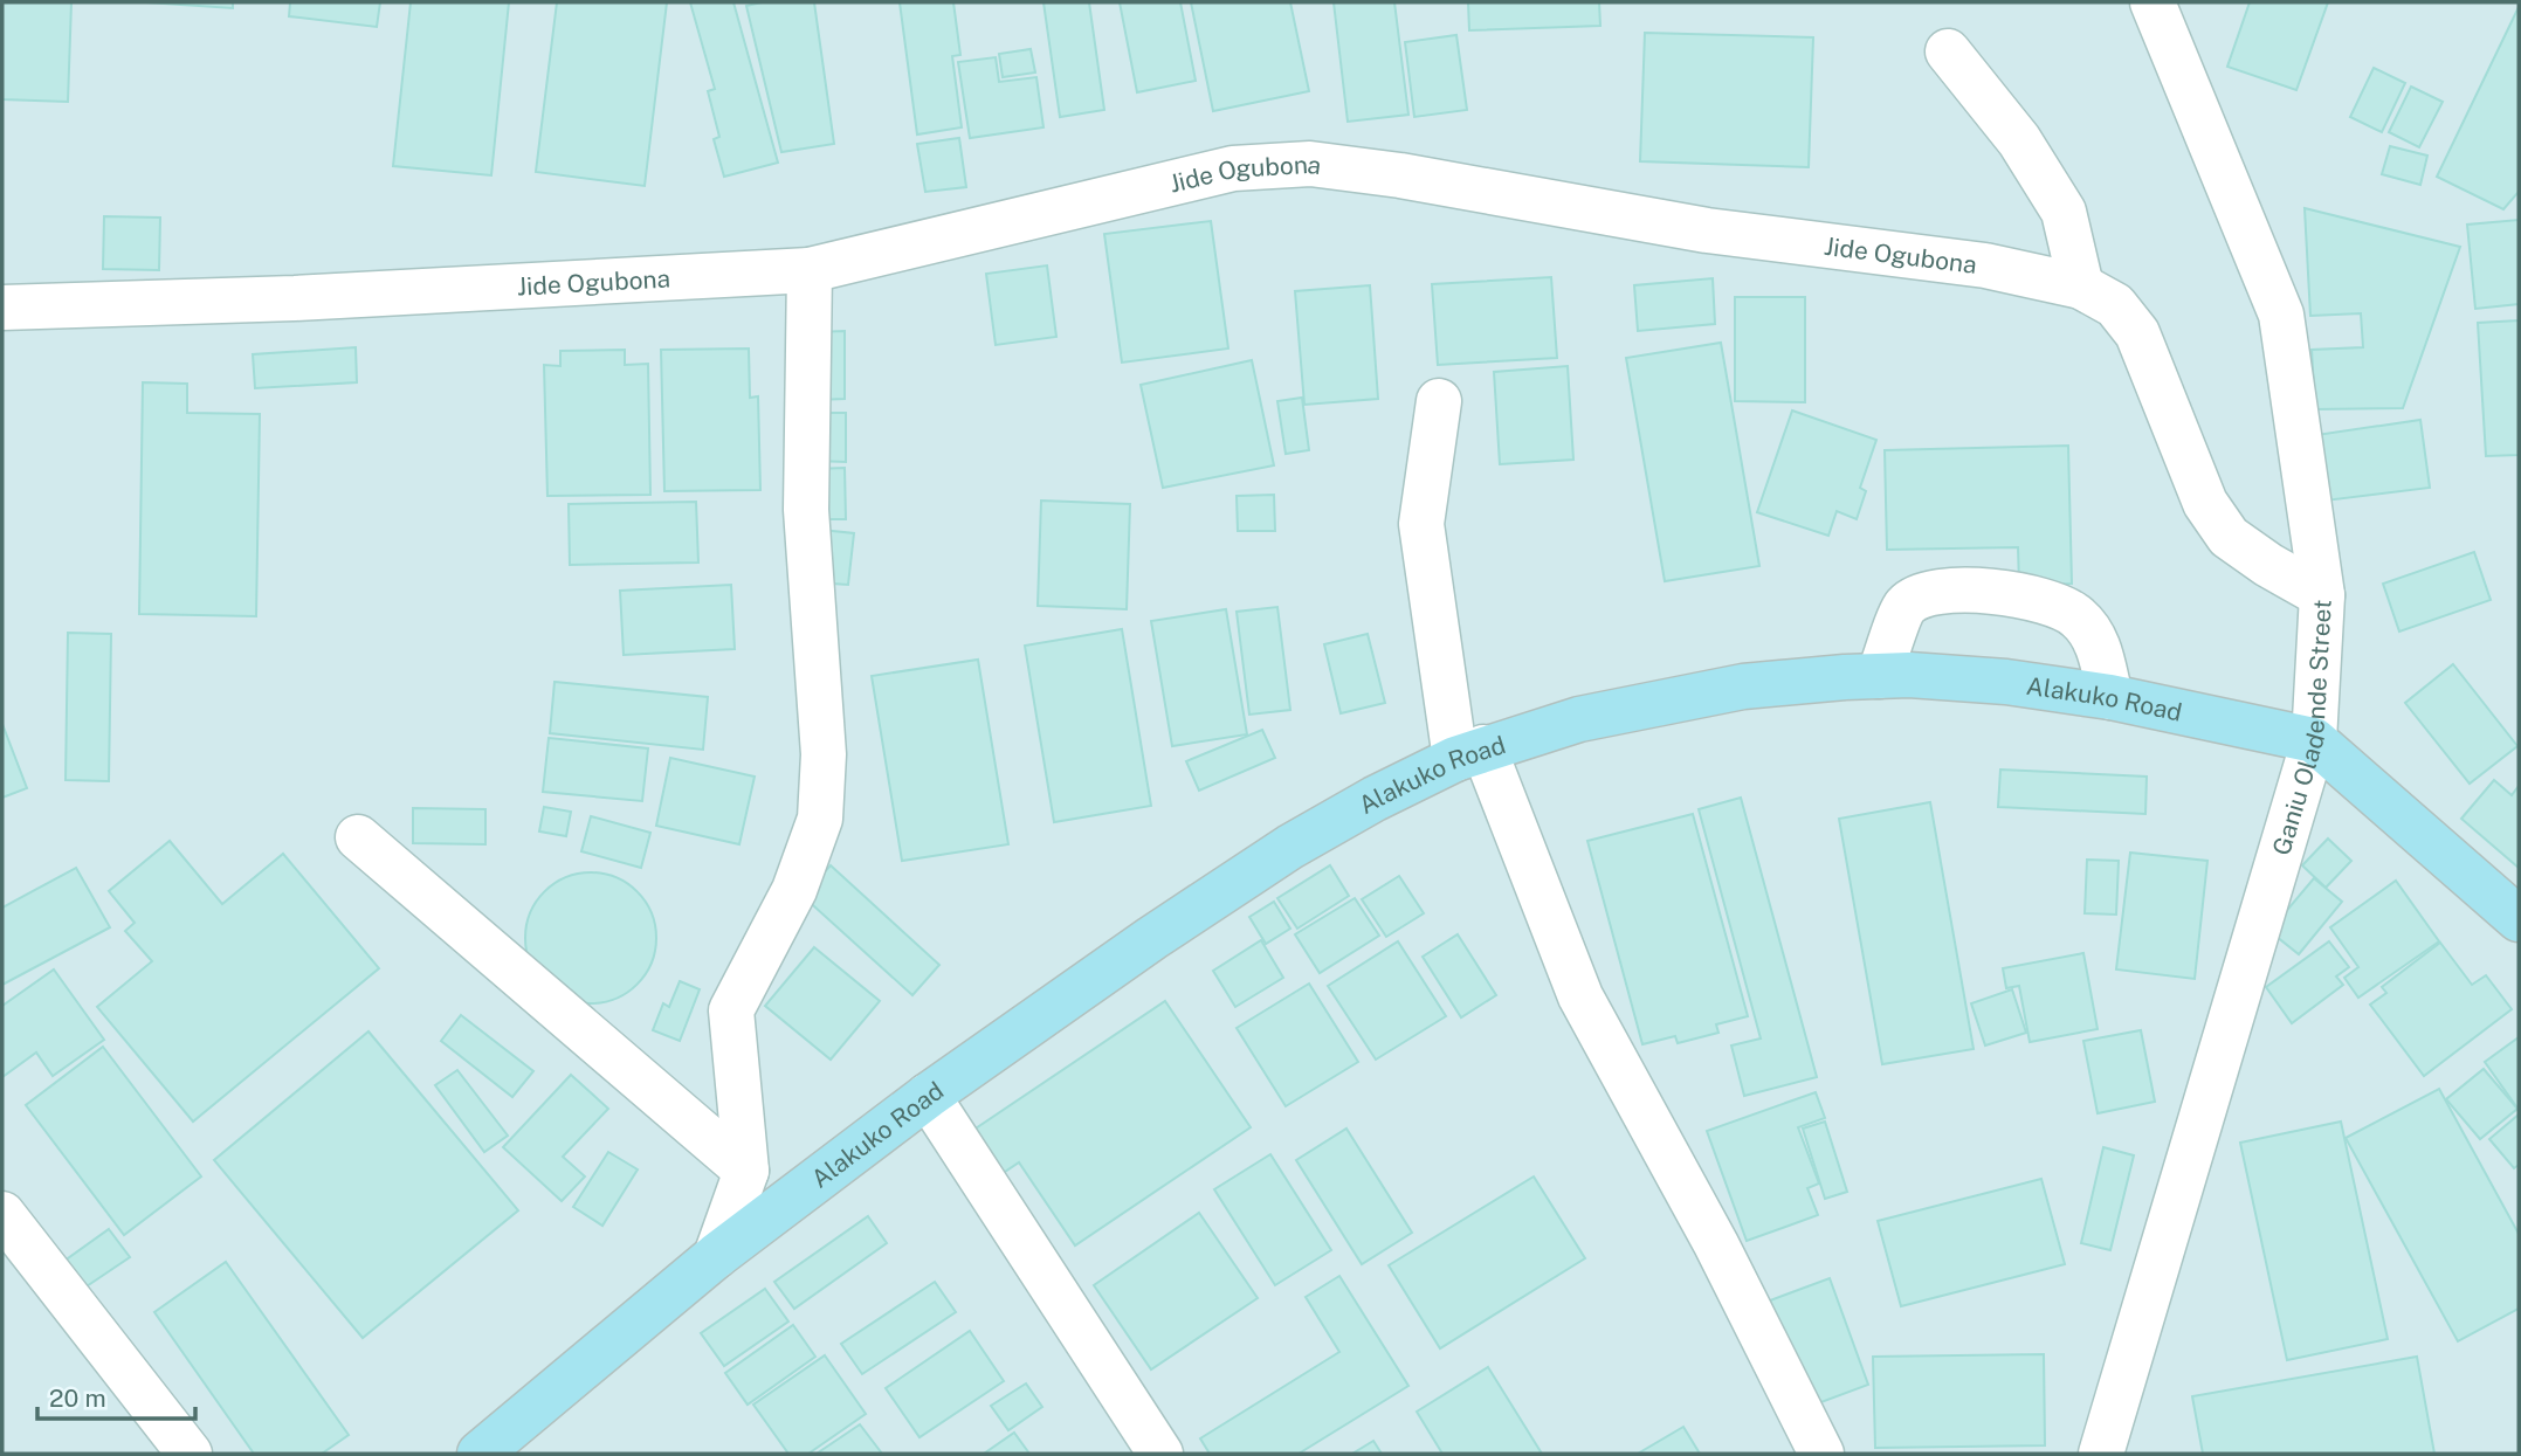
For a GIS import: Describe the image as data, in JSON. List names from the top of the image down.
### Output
{
  "streets": {
    "main road": ["Alakuko Road"],
    "street": ["Jide Ogubona", "Ganiu Oladende Street"]
  },
  "crossings": [
    ["Jide Ogubona", "Ganiu Oladende Street"],
    ["Alakuko Road", "Ganiu Oladende Street"]
  ],
  "scale_bar": "20 m"
}
